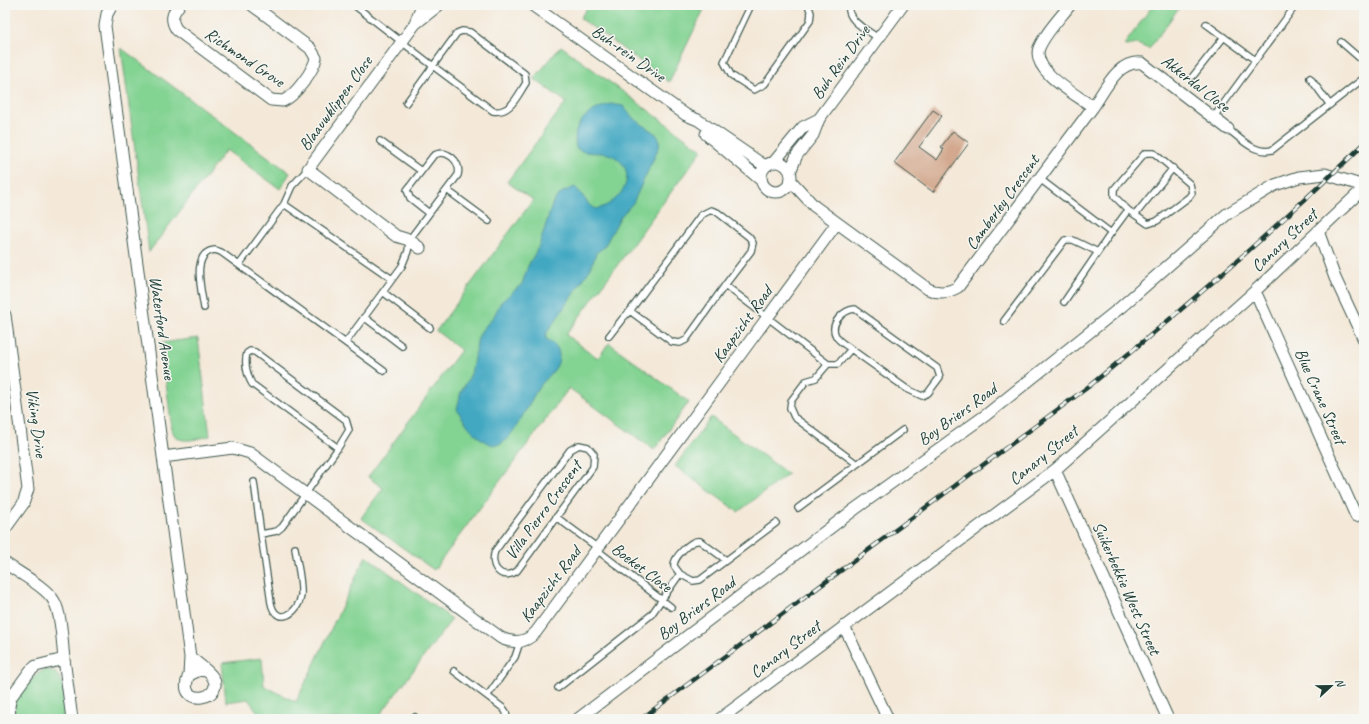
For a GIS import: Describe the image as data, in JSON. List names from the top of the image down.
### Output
{
  "streets": {
    "street": [
      "Buh-rein Drive",
      "Richmond Grove",
      "Buh Rein Drive",
      "Akkerdal Close",
      "Blaauwklippen Close",
      "Camberley Crescent",
      "Canary Street",
      "Kaapzicht Road",
      "Waterford Avenue",
      "Blue Crane Street",
      "Boy Briers Road",
      "Viking Drive",
      "Suikerbekkie West Street"
    ],
    "lane": ["Villa Pierro Crescent", "Boeket Close"]
  },
  "crossings": [
    ["Buh-rein Drive", "Buh Rein Drive"],
    ["Buh-rein Drive", "Camberley Crescent"],
    ["Buh Rein Drive", "Camberley Crescent"],
    ["Akkerdal Close", "Camberley Crescent"],
    ["Camberley Crescent", "Kaapzicht Road"],
    ["Canary Street", "Blue Crane Street"],
    ["Canary Street", "Boy Briers Road"],
    ["Canary Street", "Suikerbekkie West Street"],
    ["Kaapzicht Road", "Waterford Avenue"],
    ["Kaapzicht Road", "Boeket Close"],
    ["Villa Pierro Crescent", "Boeket Close"]
  ],
  "north": "right"
}
